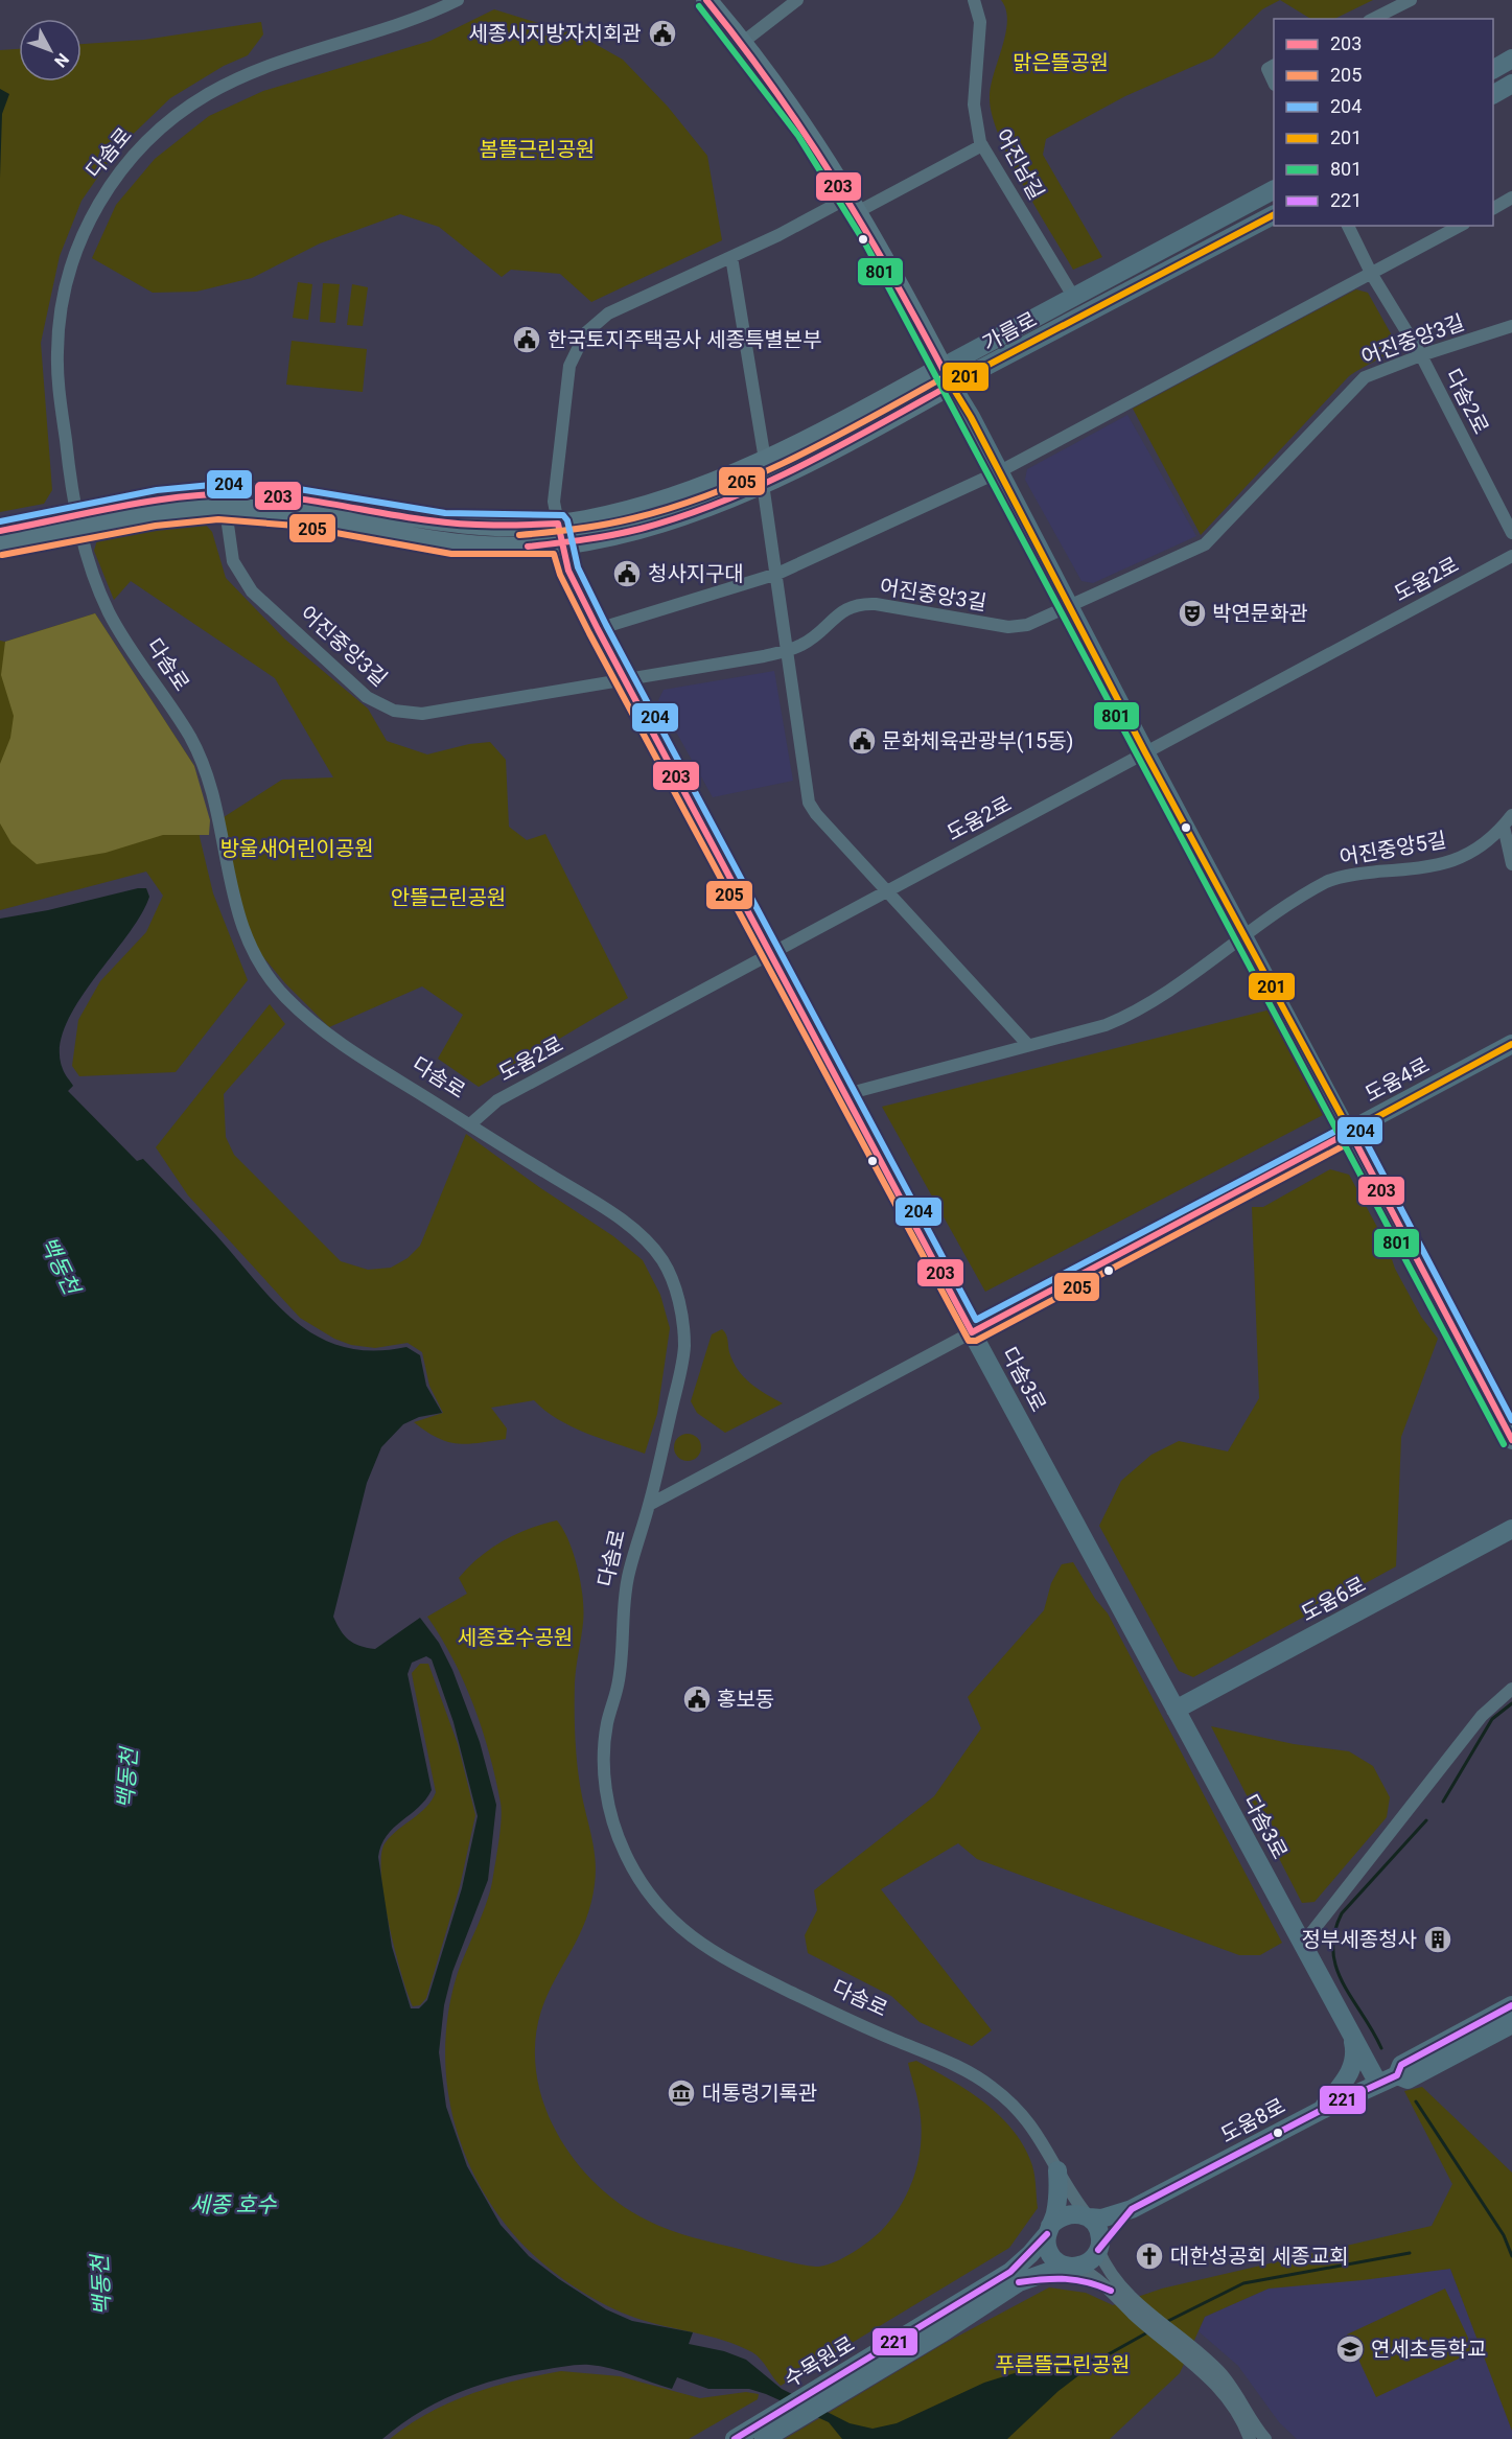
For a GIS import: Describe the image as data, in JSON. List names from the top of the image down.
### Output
{
  "streets": {
    "main road": ["가름로"],
    "street": [
      "다솜로",
      "어진남길",
      "어진중앙3길",
      "다솜2로",
      "도움2로",
      "어진중앙5길",
      "도움4로",
      "다솜3로",
      "도움6로",
      "도움8로",
      "수목원로"
    ]
  },
  "crossings": [
    ["다솜로", "가름로"],
    ["다솜로", "도움2로"],
    ["다솜로", "도움8로"],
    ["다솜로", "수목원로"],
    ["어진남길", "가름로"],
    ["가름로", "어진중앙3길"],
    ["가름로", "다솜3로"],
    ["어진중앙3길", "다솜2로"],
    ["어진중앙3길", "다솜3로"],
    ["도움2로", "다솜3로"],
    ["어진중앙5길", "다솜3로"],
    ["도움4로", "다솜3로"],
    ["다솜3로", "도움6로"],
    ["다솜3로", "도움8로"],
    ["도움8로", "수목원로"]
  ],
  "water": ["백동천", "세종 호수"],
  "parks": [
    "맑은뜰공원",
    "봄뜰근린공원",
    "방울새어린이공원",
    "안뜰근린공원",
    "세종호수공원",
    "푸른뜰근린공원"
  ],
  "places": {
    "public building": [
      "세종시지방자치회관",
      "한국토지주택공사 세종특별본부",
      "청사지구대",
      "문화체육관광부(15동)",
      "홍보동"
    ],
    "theatre": ["박연문화관"],
    "building": ["정부세종청사"],
    "museum": ["대통령기록관"],
    "church": ["대한성공회 세종교회"],
    "school or university": ["연세초등학교"]
  },
  "lines": [
    "transit line 203",
    "transit line 801",
    "transit line 201",
    "transit line 205",
    "transit line 204",
    "transit line 221"
  ],
  "legend": [
    "203",
    "205",
    "204",
    "201",
    "801",
    "221"
  ],
  "north": "bottom right"
}
